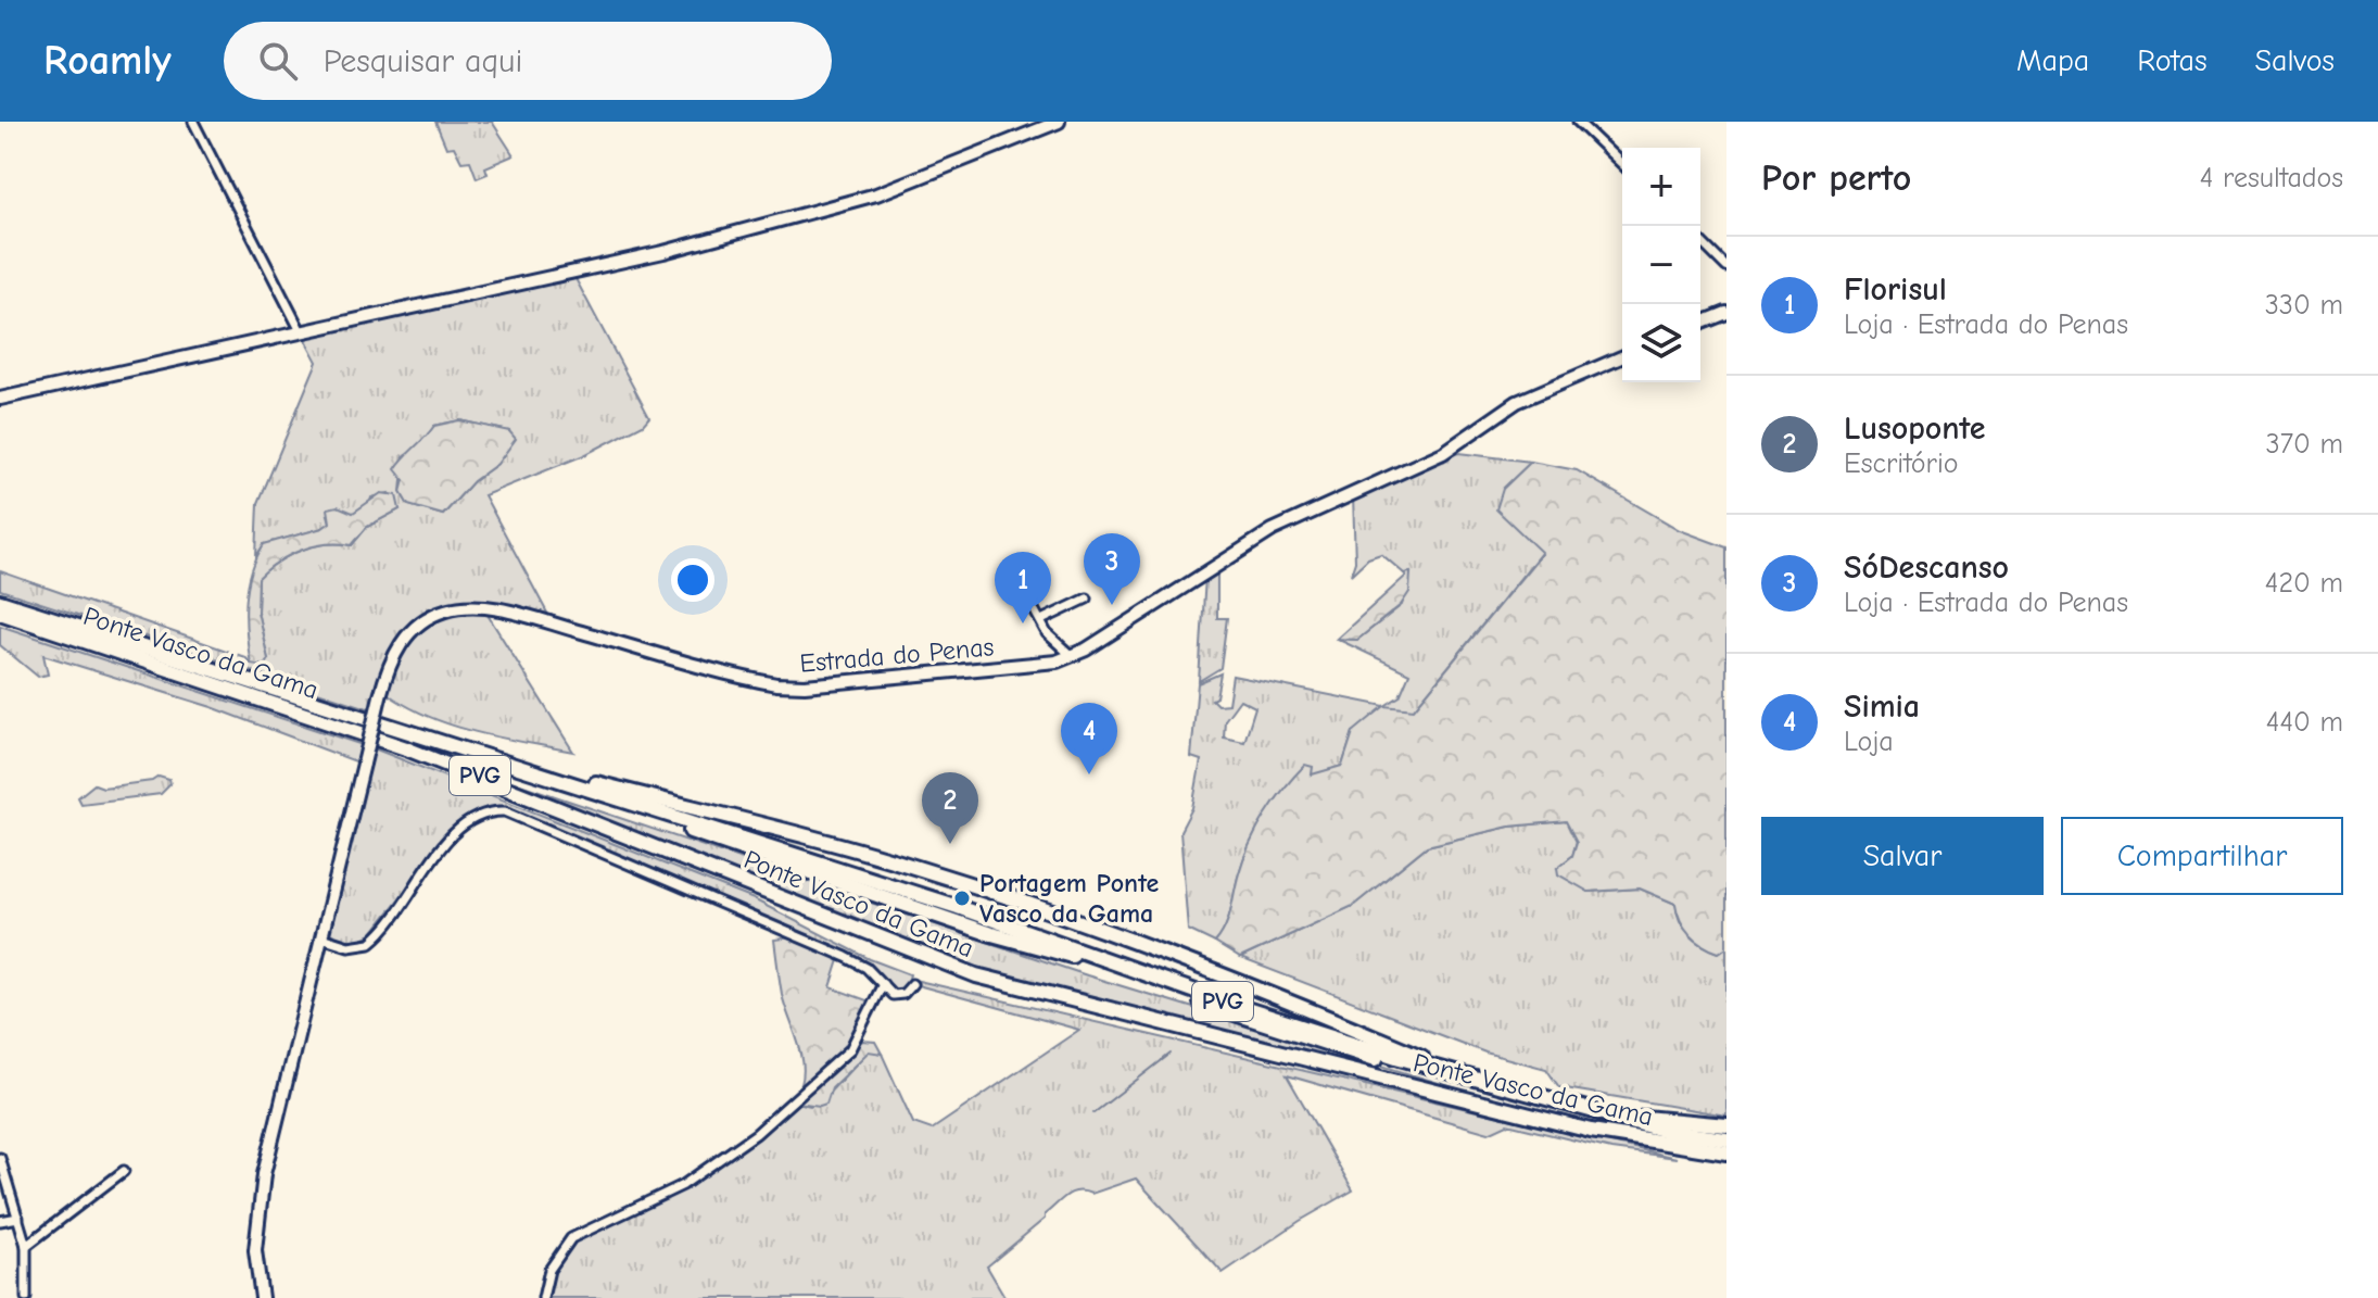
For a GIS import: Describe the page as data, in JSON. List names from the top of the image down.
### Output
{
  "streets": {
    "highway": ["Ponte Vasco da Gama", "PVG"],
    "street": ["Estrada do Penas"]
  },
  "places": ["Portagem Ponte Vasco da Gama"],
  "page": {
    "header": "Roamly",
    "search": "Pesquisar aqui",
    "nav": ["Mapa", "Rotas", "Salvos"],
    "heading": ["Por perto", "4 resultados"],
    "map_buttons": ["+", "−"],
    "list": [
      {
        "mark": "1",
        "name": "Florisul",
        "note": "Loja · Estrada do Penas",
        "value": "330 m"
      },
      {
        "mark": "2",
        "name": "Lusoponte",
        "note": "Escritório",
        "value": "370 m"
      },
      {
        "mark": "3",
        "name": "SóDescanso",
        "note": "Loja · Estrada do Penas",
        "value": "420 m"
      },
      {
        "mark": "4",
        "name": "Simia",
        "note": "Loja",
        "value": "440 m"
      }
    ],
    "pins": [
      "3",
      "1",
      "4",
      "2"
    ],
    "buttons": ["Salvar", "Compartilhar"]
  }
}
